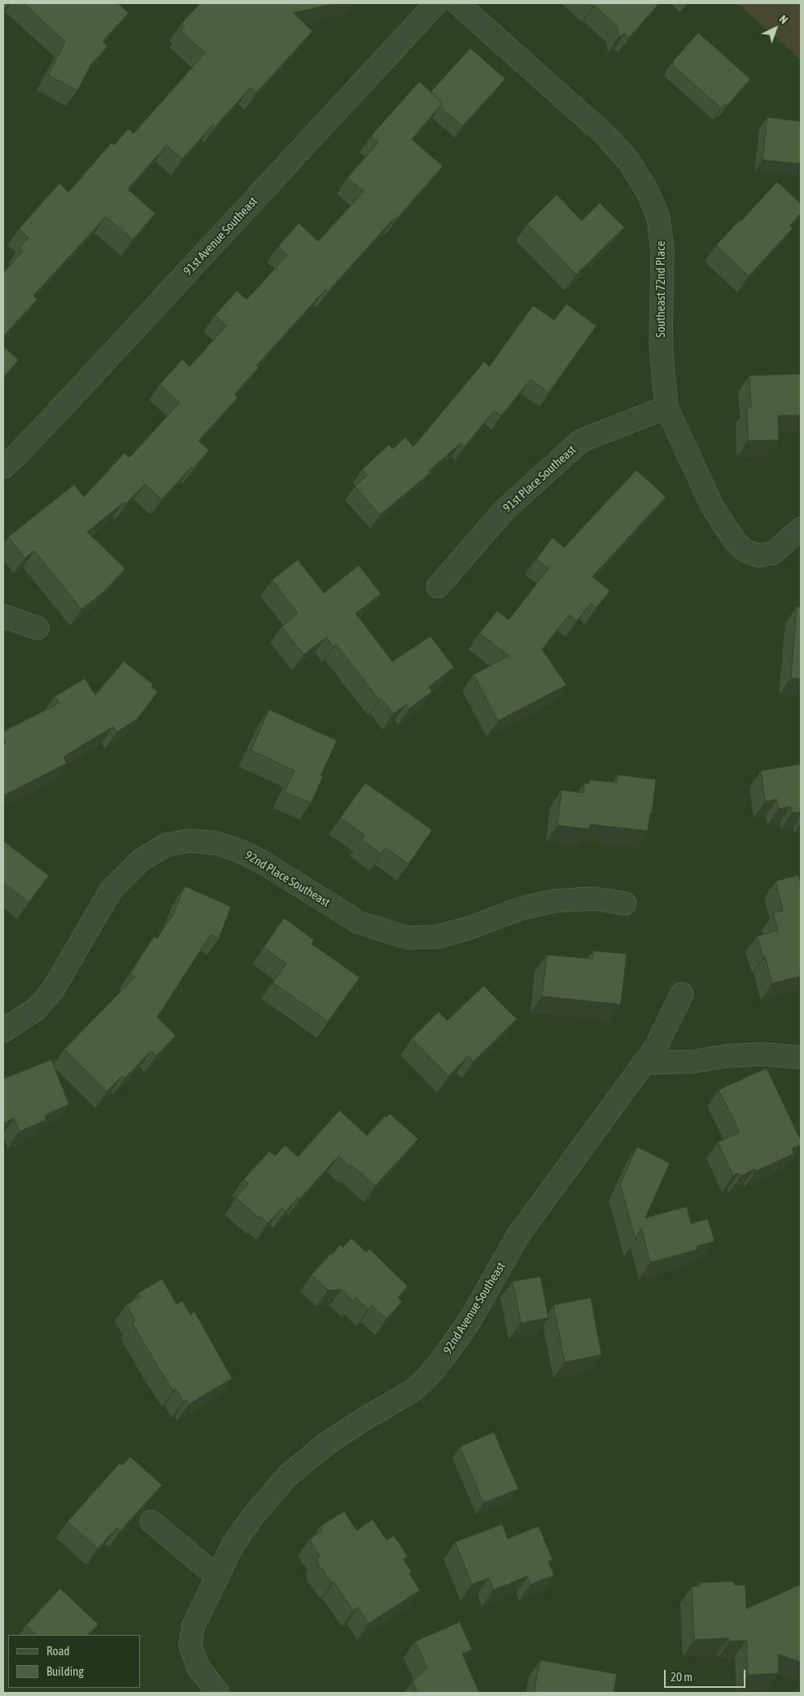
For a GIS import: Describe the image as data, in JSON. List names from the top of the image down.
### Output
{
  "streets": {
    "street": [
      "91st Avenue Southeast",
      "Southeast 72nd Place",
      "91st Place Southeast",
      "92nd Place Southeast",
      "92nd Avenue Southeast"
    ]
  },
  "crossings": [
    ["Southeast 72nd Place", "91st Place Southeast"]
  ],
  "legend": ["Road", "Building"],
  "scale_bar": "20 m",
  "north": "top right"
}
